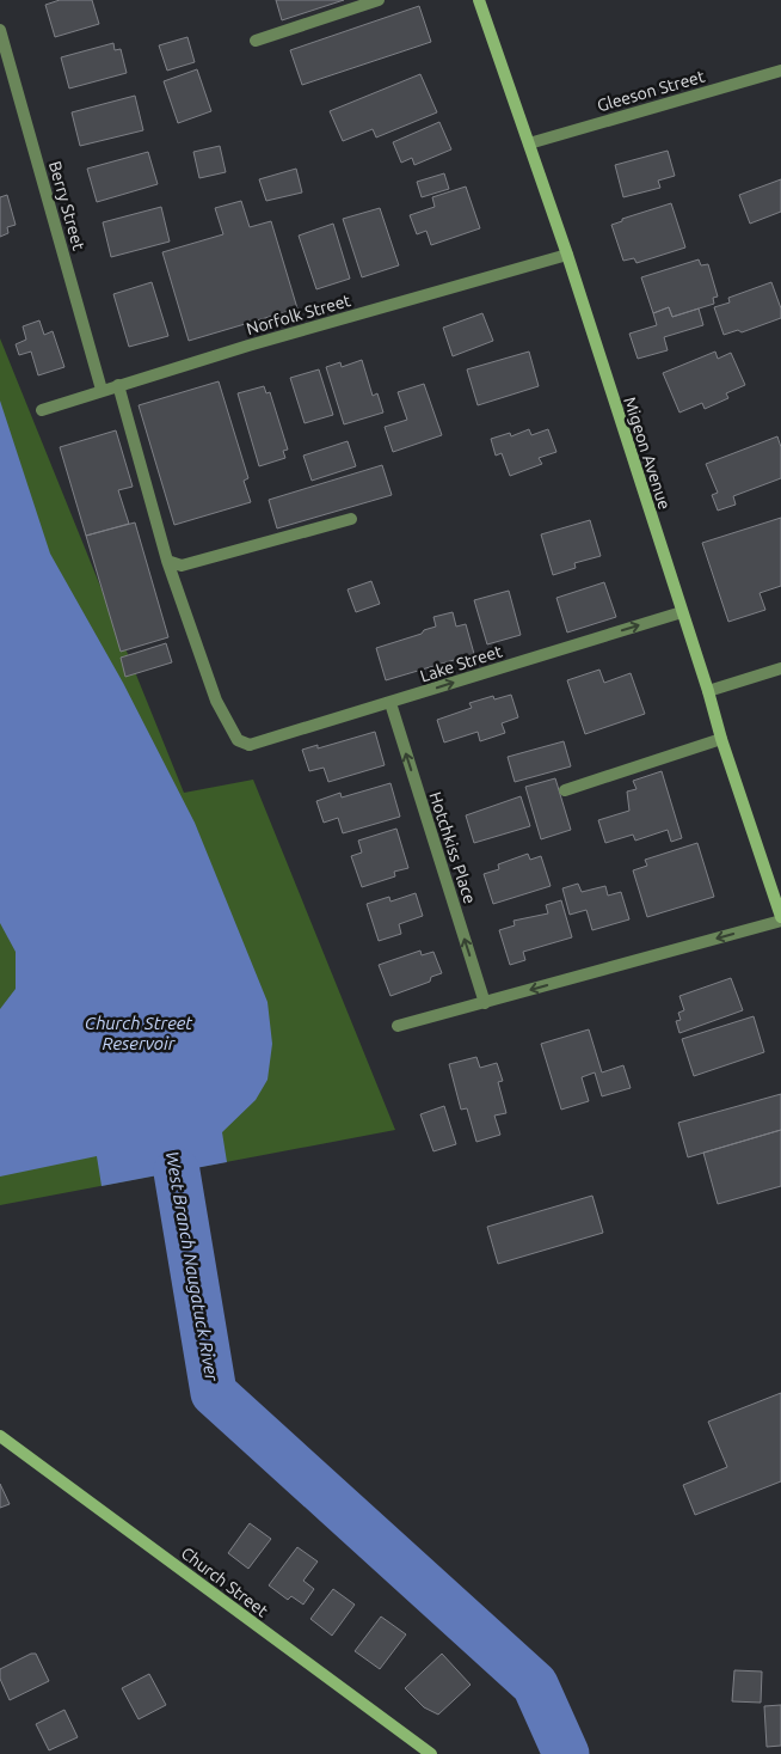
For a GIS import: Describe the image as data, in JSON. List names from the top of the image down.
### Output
{
  "streets": {
    "main road": ["Migeon Avenue", "Church Street"],
    "street": [
      "Gleeson Street",
      "Berry Street",
      "Norfolk Street",
      "Lake Street",
      "Hotchkiss Place"
    ]
  },
  "crossings": [
    ["Gleeson Street", "Migeon Avenue"],
    ["Berry Street", "Norfolk Street"],
    ["Norfolk Street", "Migeon Avenue"],
    ["Migeon Avenue", "Lake Street"],
    ["Lake Street", "Hotchkiss Place"]
  ],
  "one_way": ["Lake Street", "Hotchkiss Place"],
  "water": ["Church Street Reservoir", "West Branch Naugatuck River"]
}
